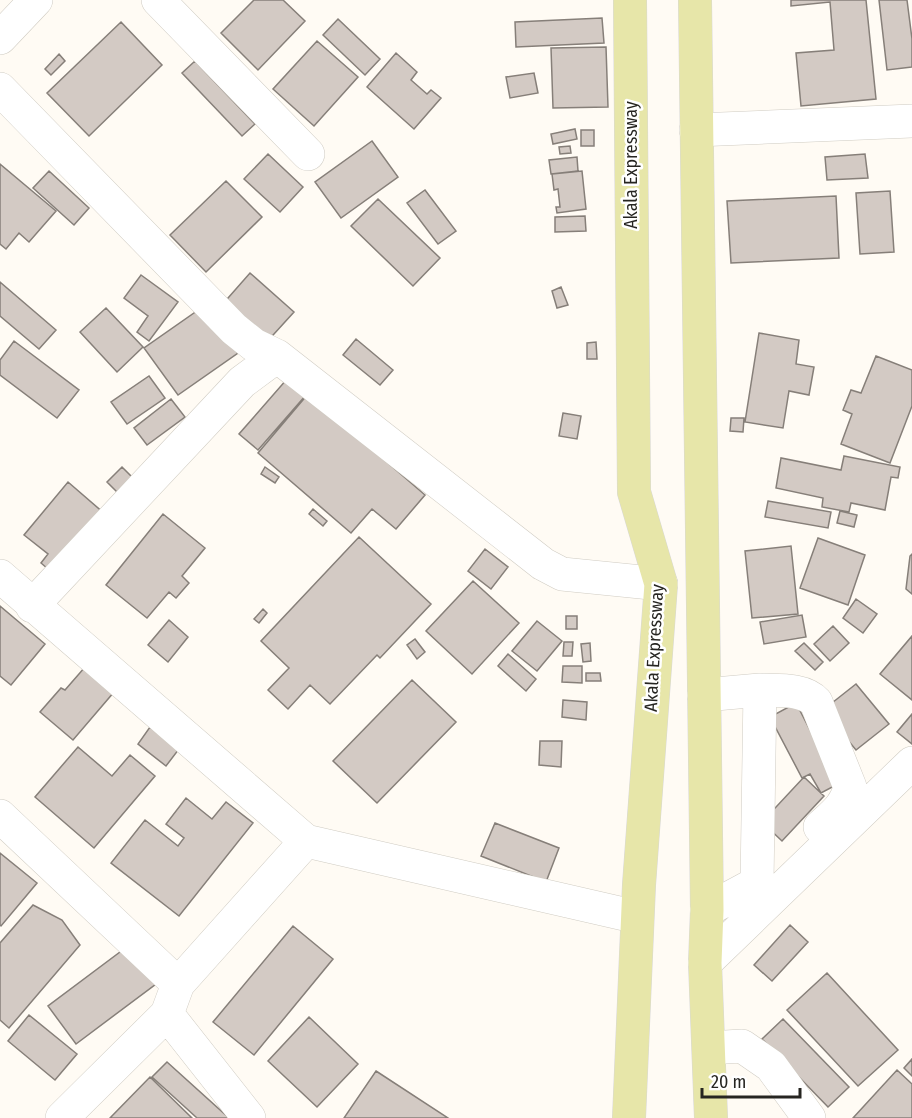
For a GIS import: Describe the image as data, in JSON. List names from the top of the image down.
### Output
{
  "streets": {
    "main road": ["Akala Expressway"]
  },
  "scale_bar": "20 m"
}
